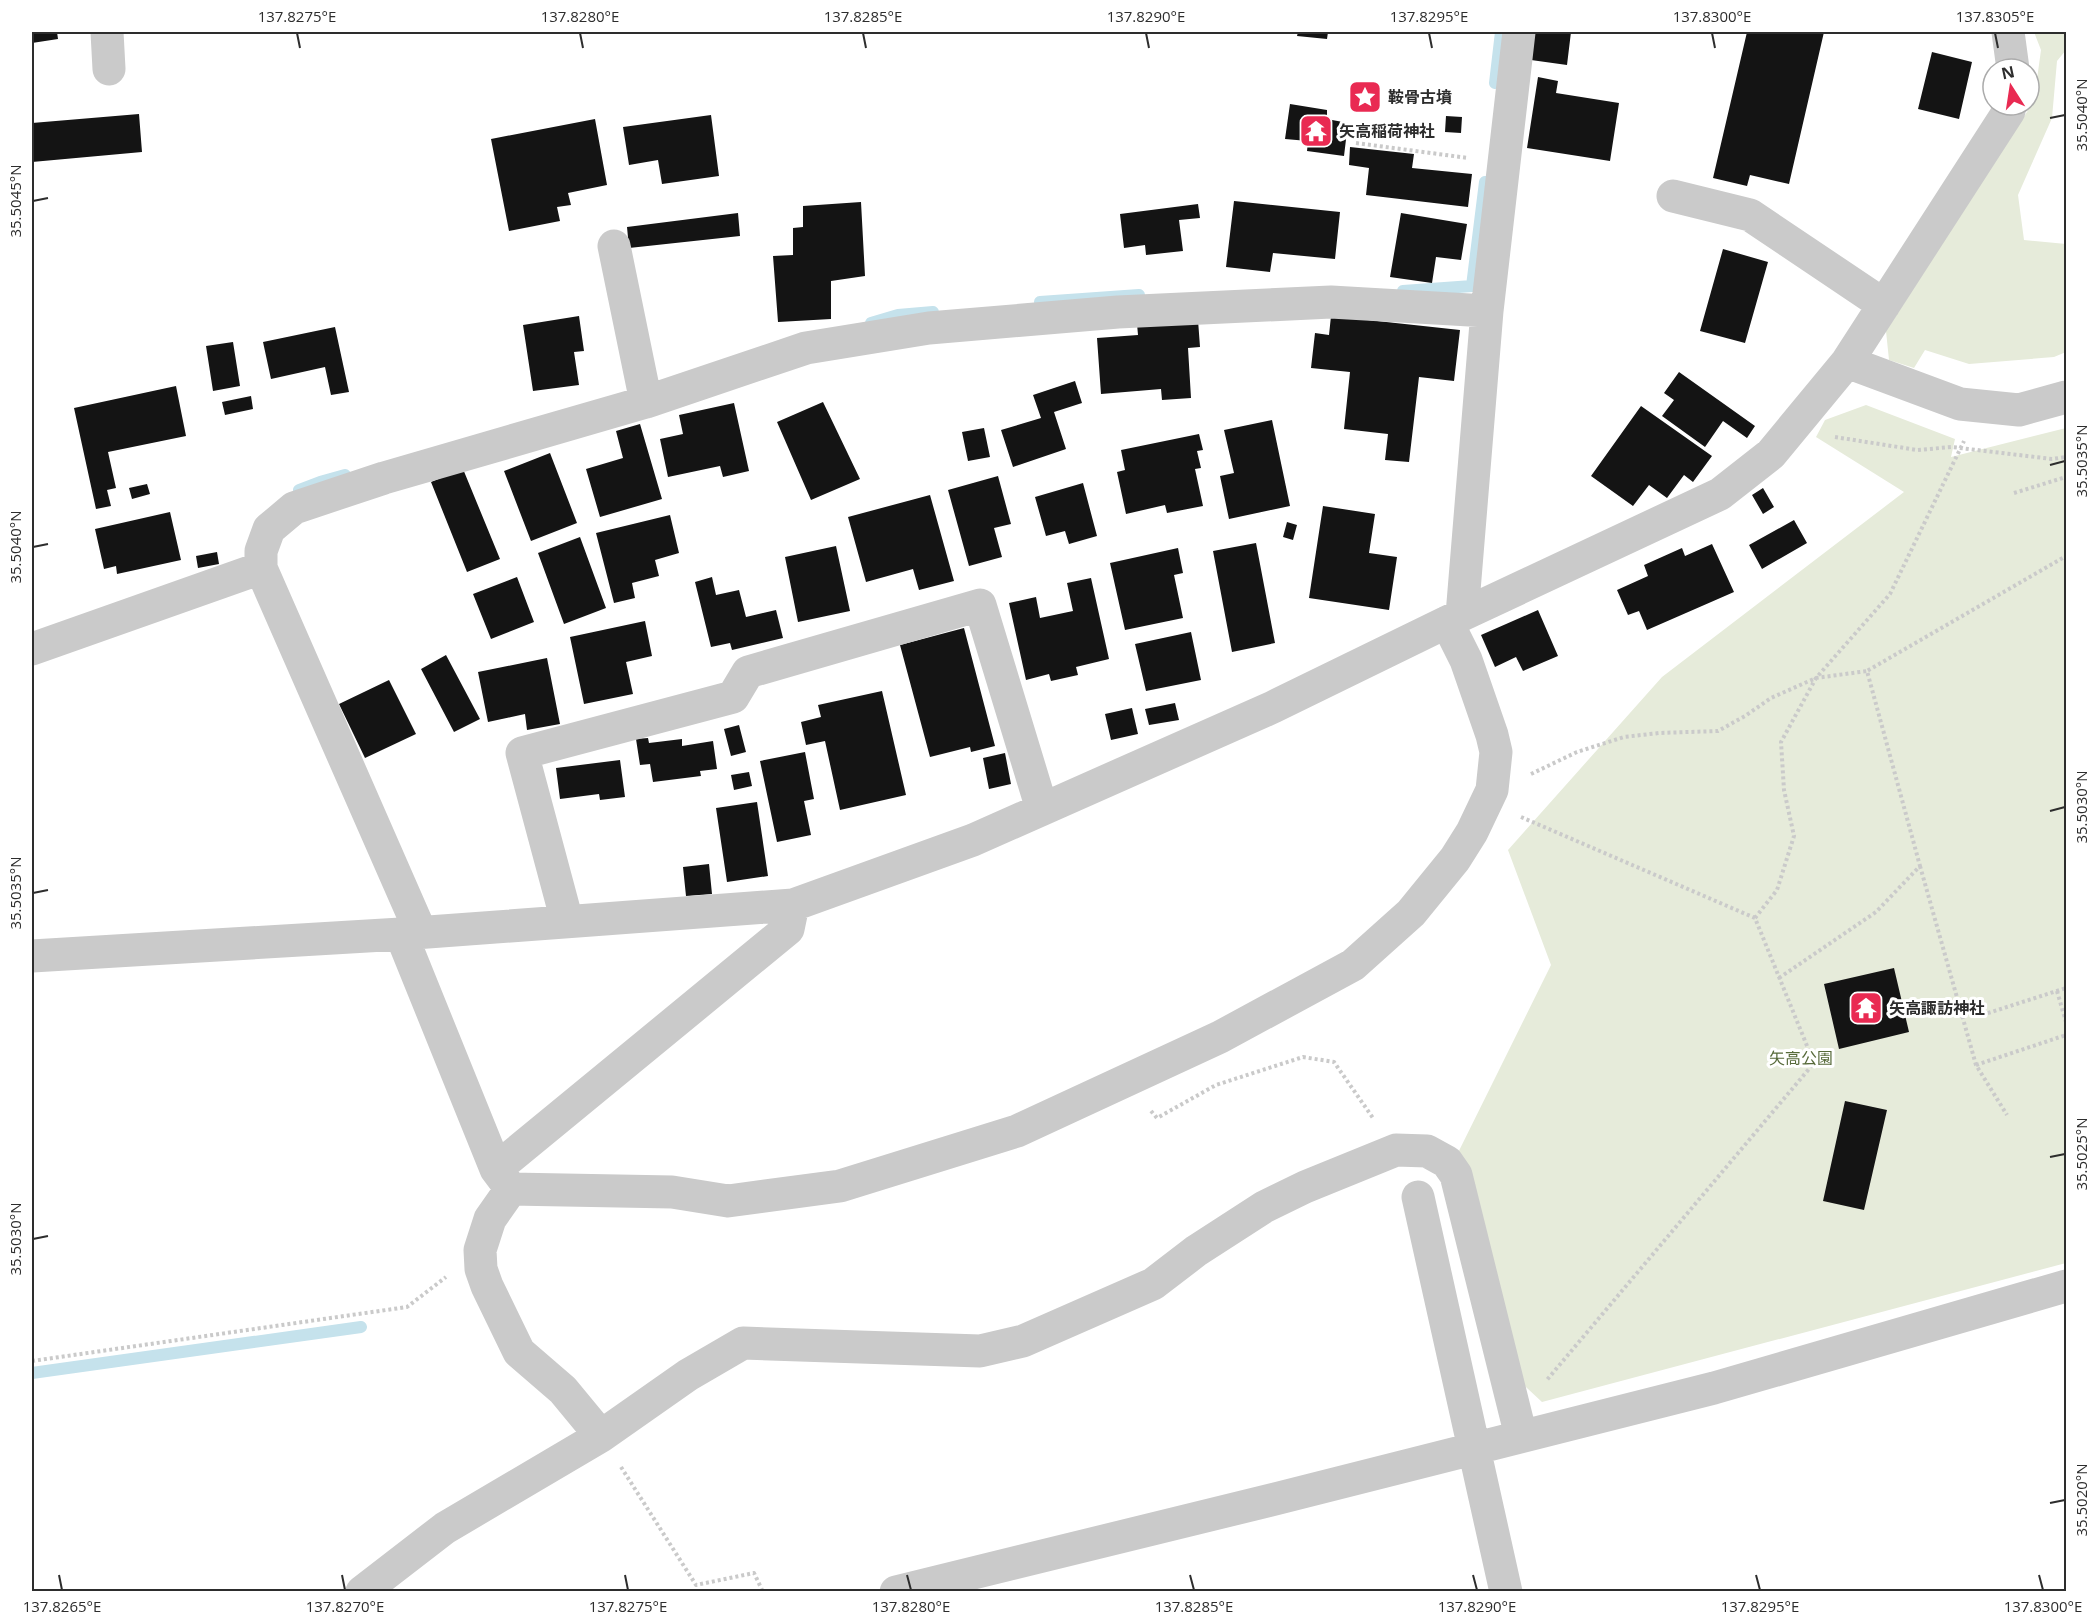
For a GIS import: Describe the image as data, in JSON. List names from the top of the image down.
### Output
{
  "parks": ["矢高公園"],
  "places": {
    "place": ["鞍骨古墳"],
    "temple": ["矢高稲荷神社", "矢高諏訪神社"]
  },
  "north": "top",
  "coordinates": [
    "137.8275°E",
    "137.8280°E",
    "137.8285°E",
    "137.8290°E",
    "137.8295°E",
    "137.8300°E",
    "137.8305°E",
    "35.5040°N",
    "35.5045°N",
    "35.5035°N",
    "35.5030°N",
    "35.5025°N",
    "35.5020°N",
    "137.8265°E",
    "137.8270°E"
  ]
}
